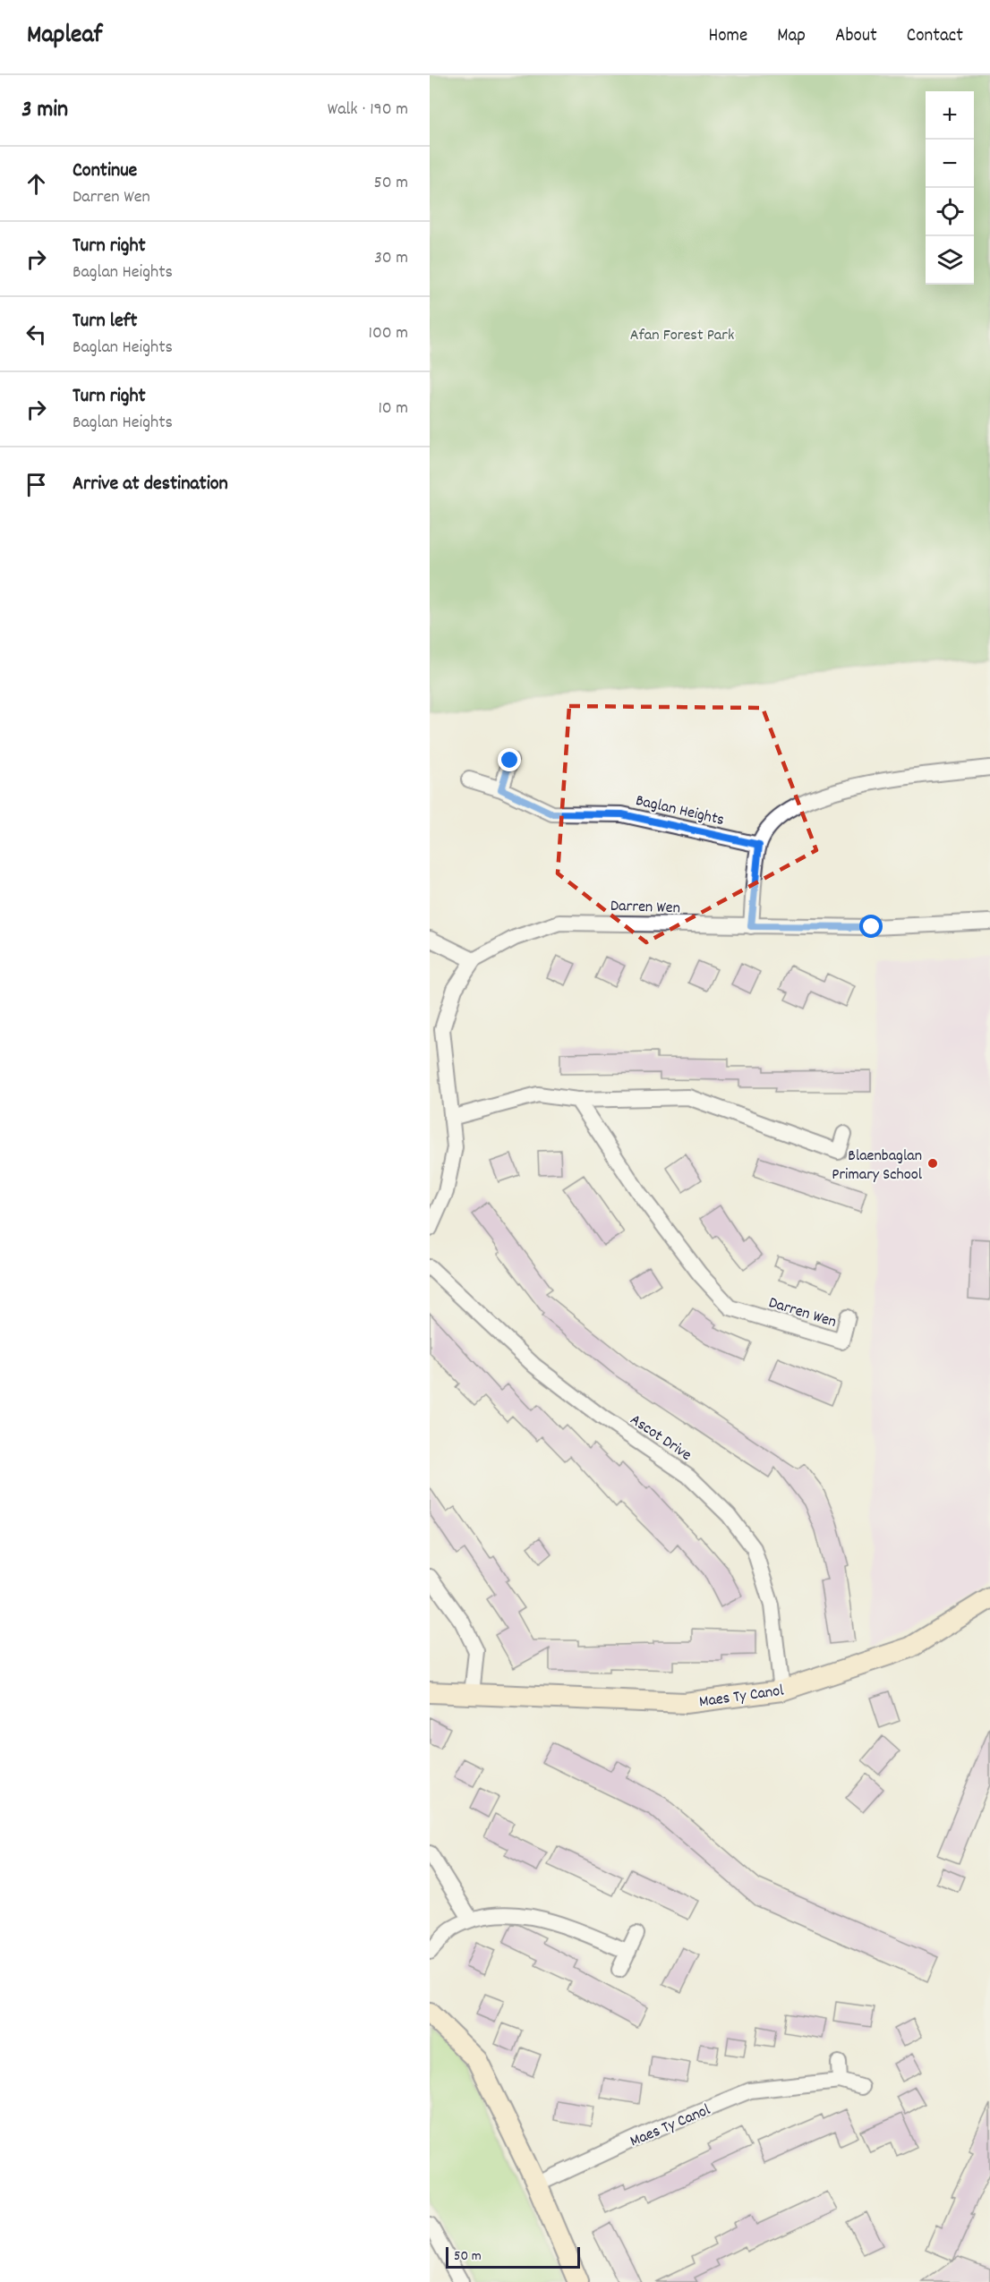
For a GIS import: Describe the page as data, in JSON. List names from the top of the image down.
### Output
{
  "streets": {
    "street": [
      "Baglan Heights",
      "Darren Wen",
      "Ascot Drive",
      "Maes Ty Canol"
    ]
  },
  "crossings": [
    ["Ascot Drive", "Maes Ty Canol"]
  ],
  "parks": ["Afan Forest Park"],
  "places": ["Blaenbaglan Primary School"],
  "scale_bar": "50 m",
  "page": {
    "header": "Mapleaf",
    "nav": [
      "Home",
      "Map",
      "About",
      "Contact"
    ],
    "heading": ["3 min", "Walk · 190 m"],
    "map_buttons": ["+", "−"],
    "list": [
      ["Continue", "Darren Wen", "50 m"],
      ["Turn right", "Baglan Heights", "30 m"],
      ["Turn left", "Baglan Heights", "100 m"],
      ["Turn right", "Baglan Heights", "10 m"],
      "Arrive at destination"
    ],
    "scale": "50 m"
  }
}
